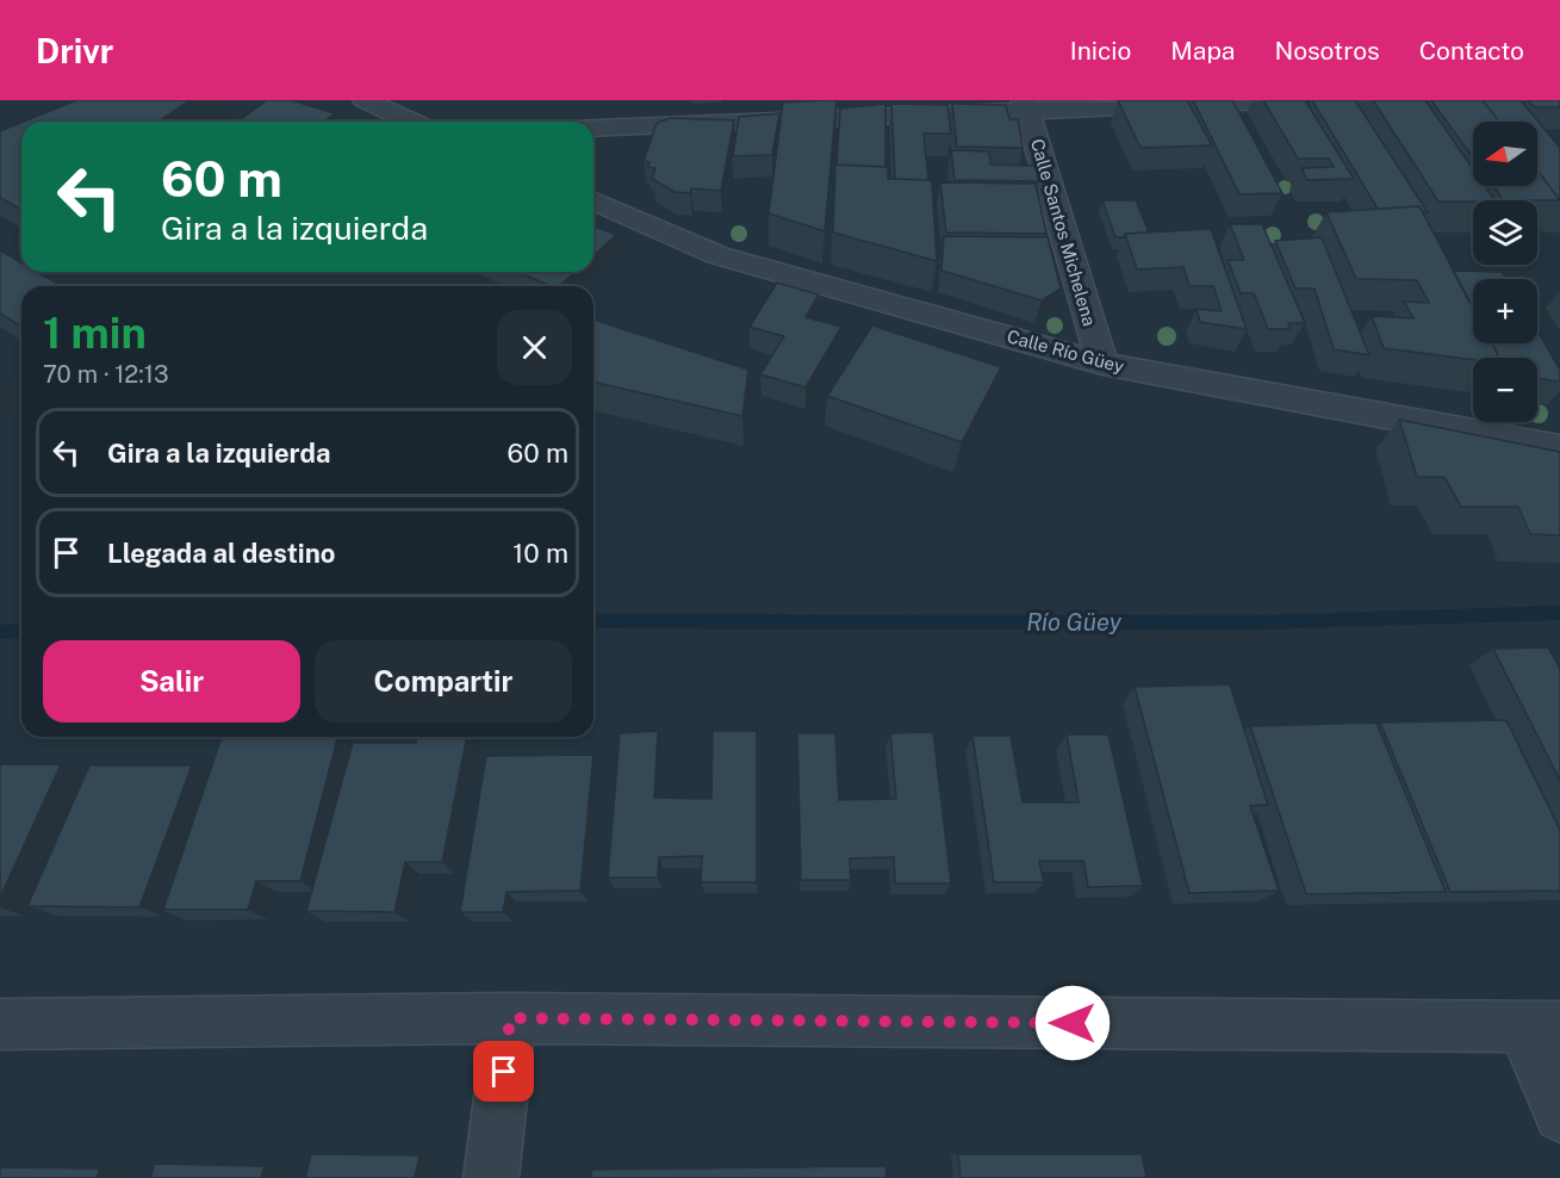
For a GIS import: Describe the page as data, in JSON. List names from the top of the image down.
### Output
{
  "streets": {
    "street": ["Calle Santos Michelena", "Calle Río Güey"]
  },
  "crossings": [
    ["Calle Santos Michelena", "Calle Río Güey"]
  ],
  "water": ["Río Güey"],
  "north": "left",
  "page": {
    "header": "Drivr",
    "nav": [
      "Inicio",
      "Mapa",
      "Nosotros",
      "Contacto"
    ],
    "map_buttons": ["+", "−"],
    "turn": ["60 m", "Gira a la izquierda"],
    "heading": ["1 min", "70 m · 12:13"],
    "list": [
      {
        "name": "Gira a la izquierda",
        "value": "60 m"
      },
      {
        "name": "Llegada al destino",
        "value": "10 m"
      }
    ],
    "buttons": ["Salir", "Compartir"]
  }
}
